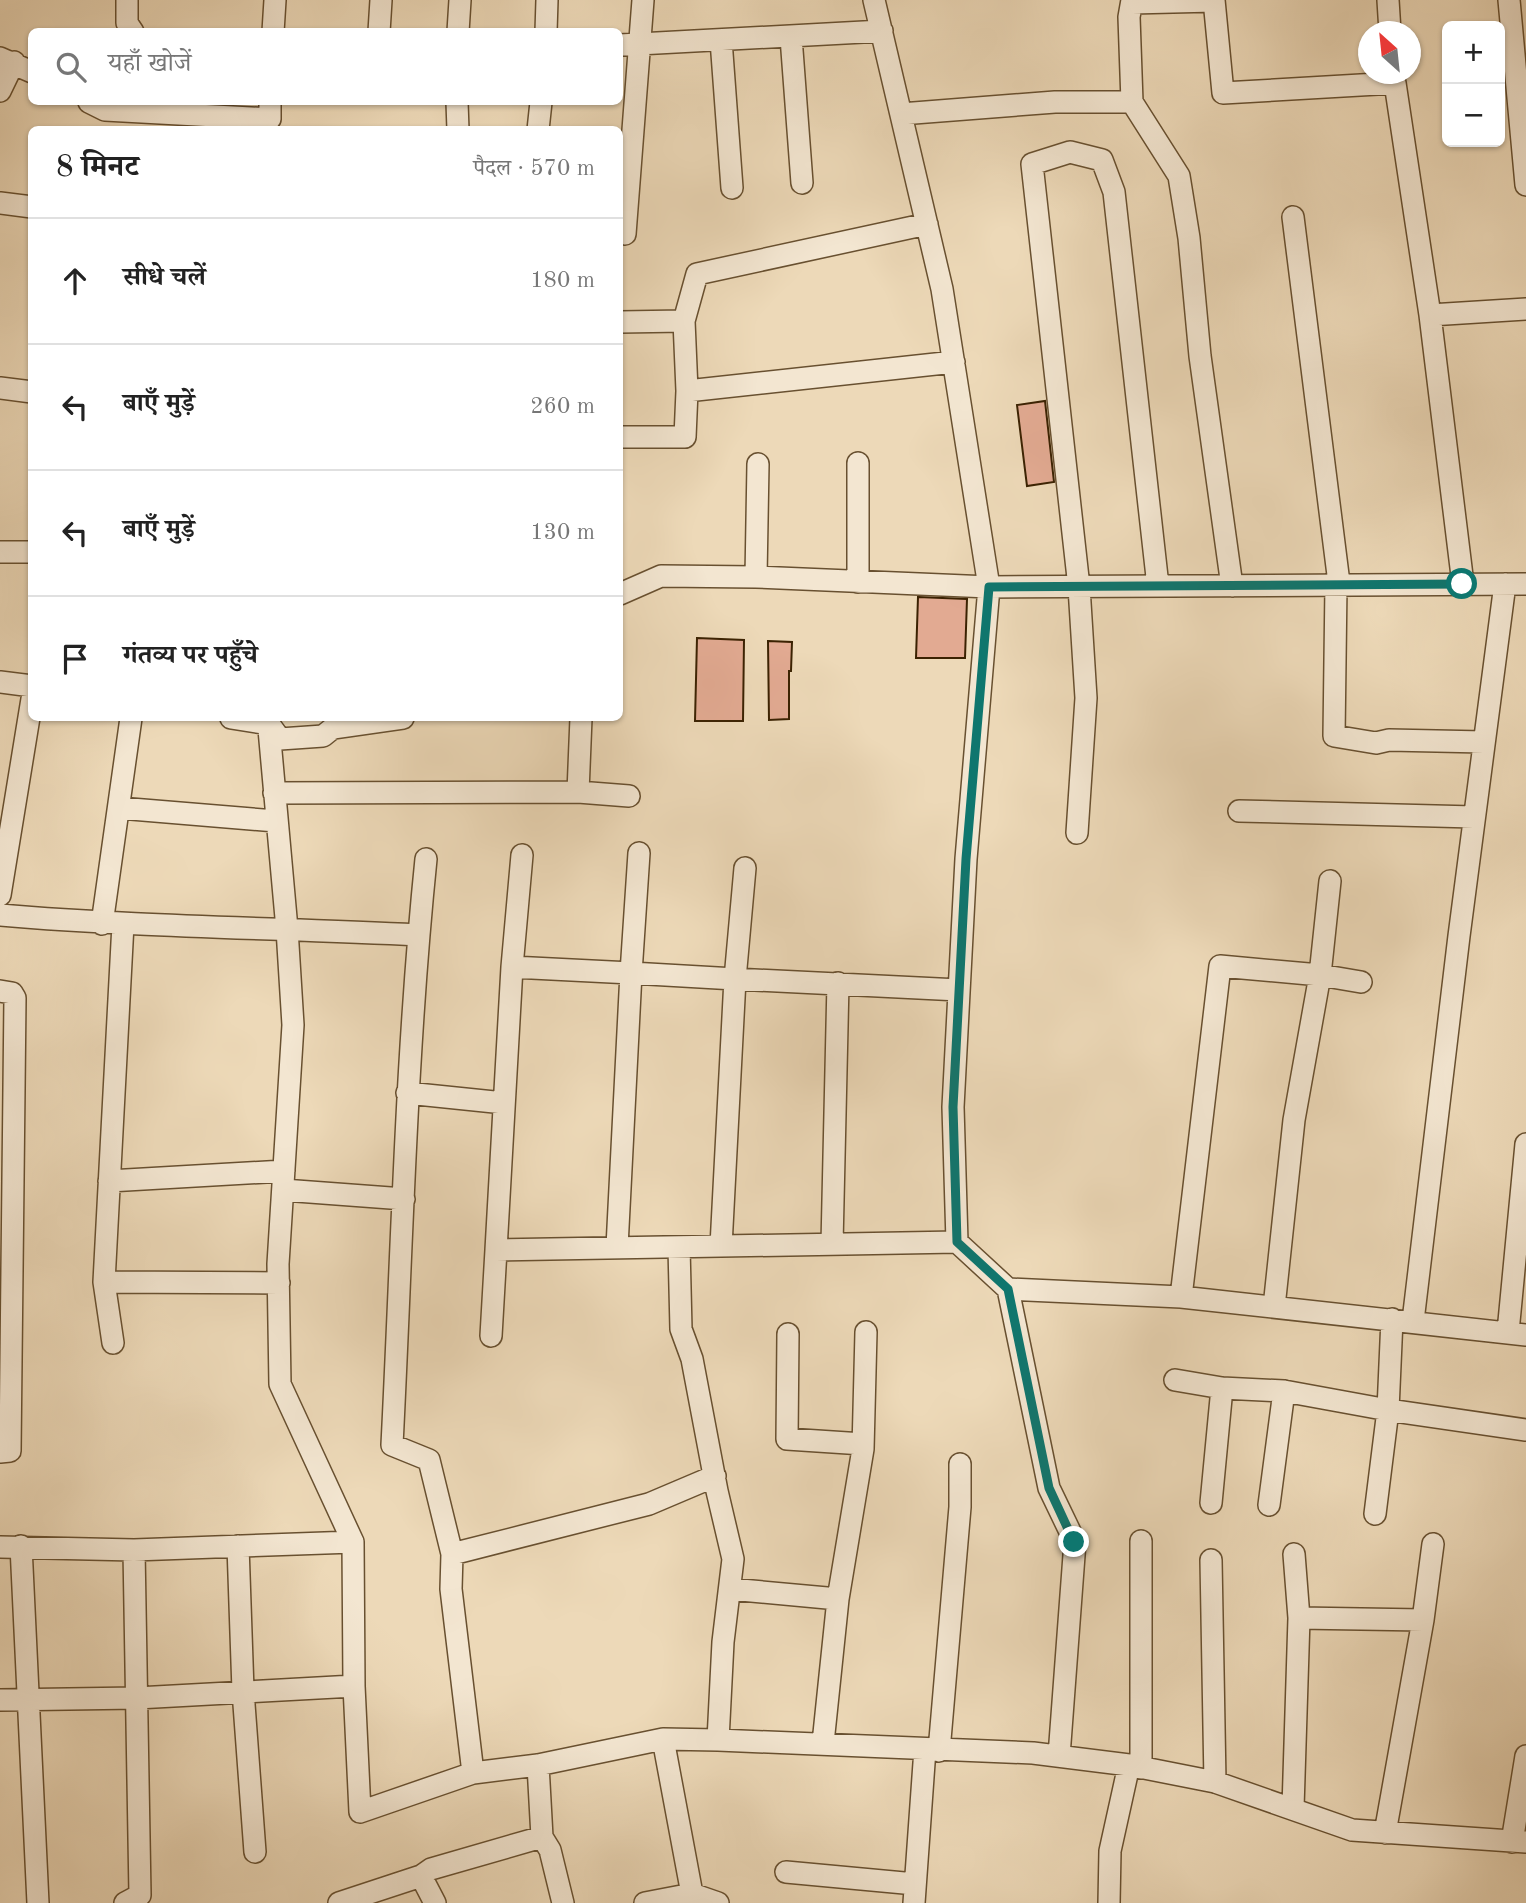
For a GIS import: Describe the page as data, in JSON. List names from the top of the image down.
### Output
{
  "north": "top left",
  "page": {
    "map_buttons": ["+", "−"],
    "search": "यहाँ खोजें",
    "heading": ["8 मिनट", "पैदल · 570 m"],
    "list": [
      ["सीधे चलें", "180 m"],
      ["बाएँ मुड़ें", "260 m"],
      ["बाएँ मुड़ें", "130 m"],
      "गंतव्य पर पहुँचे"
    ]
  }
}
